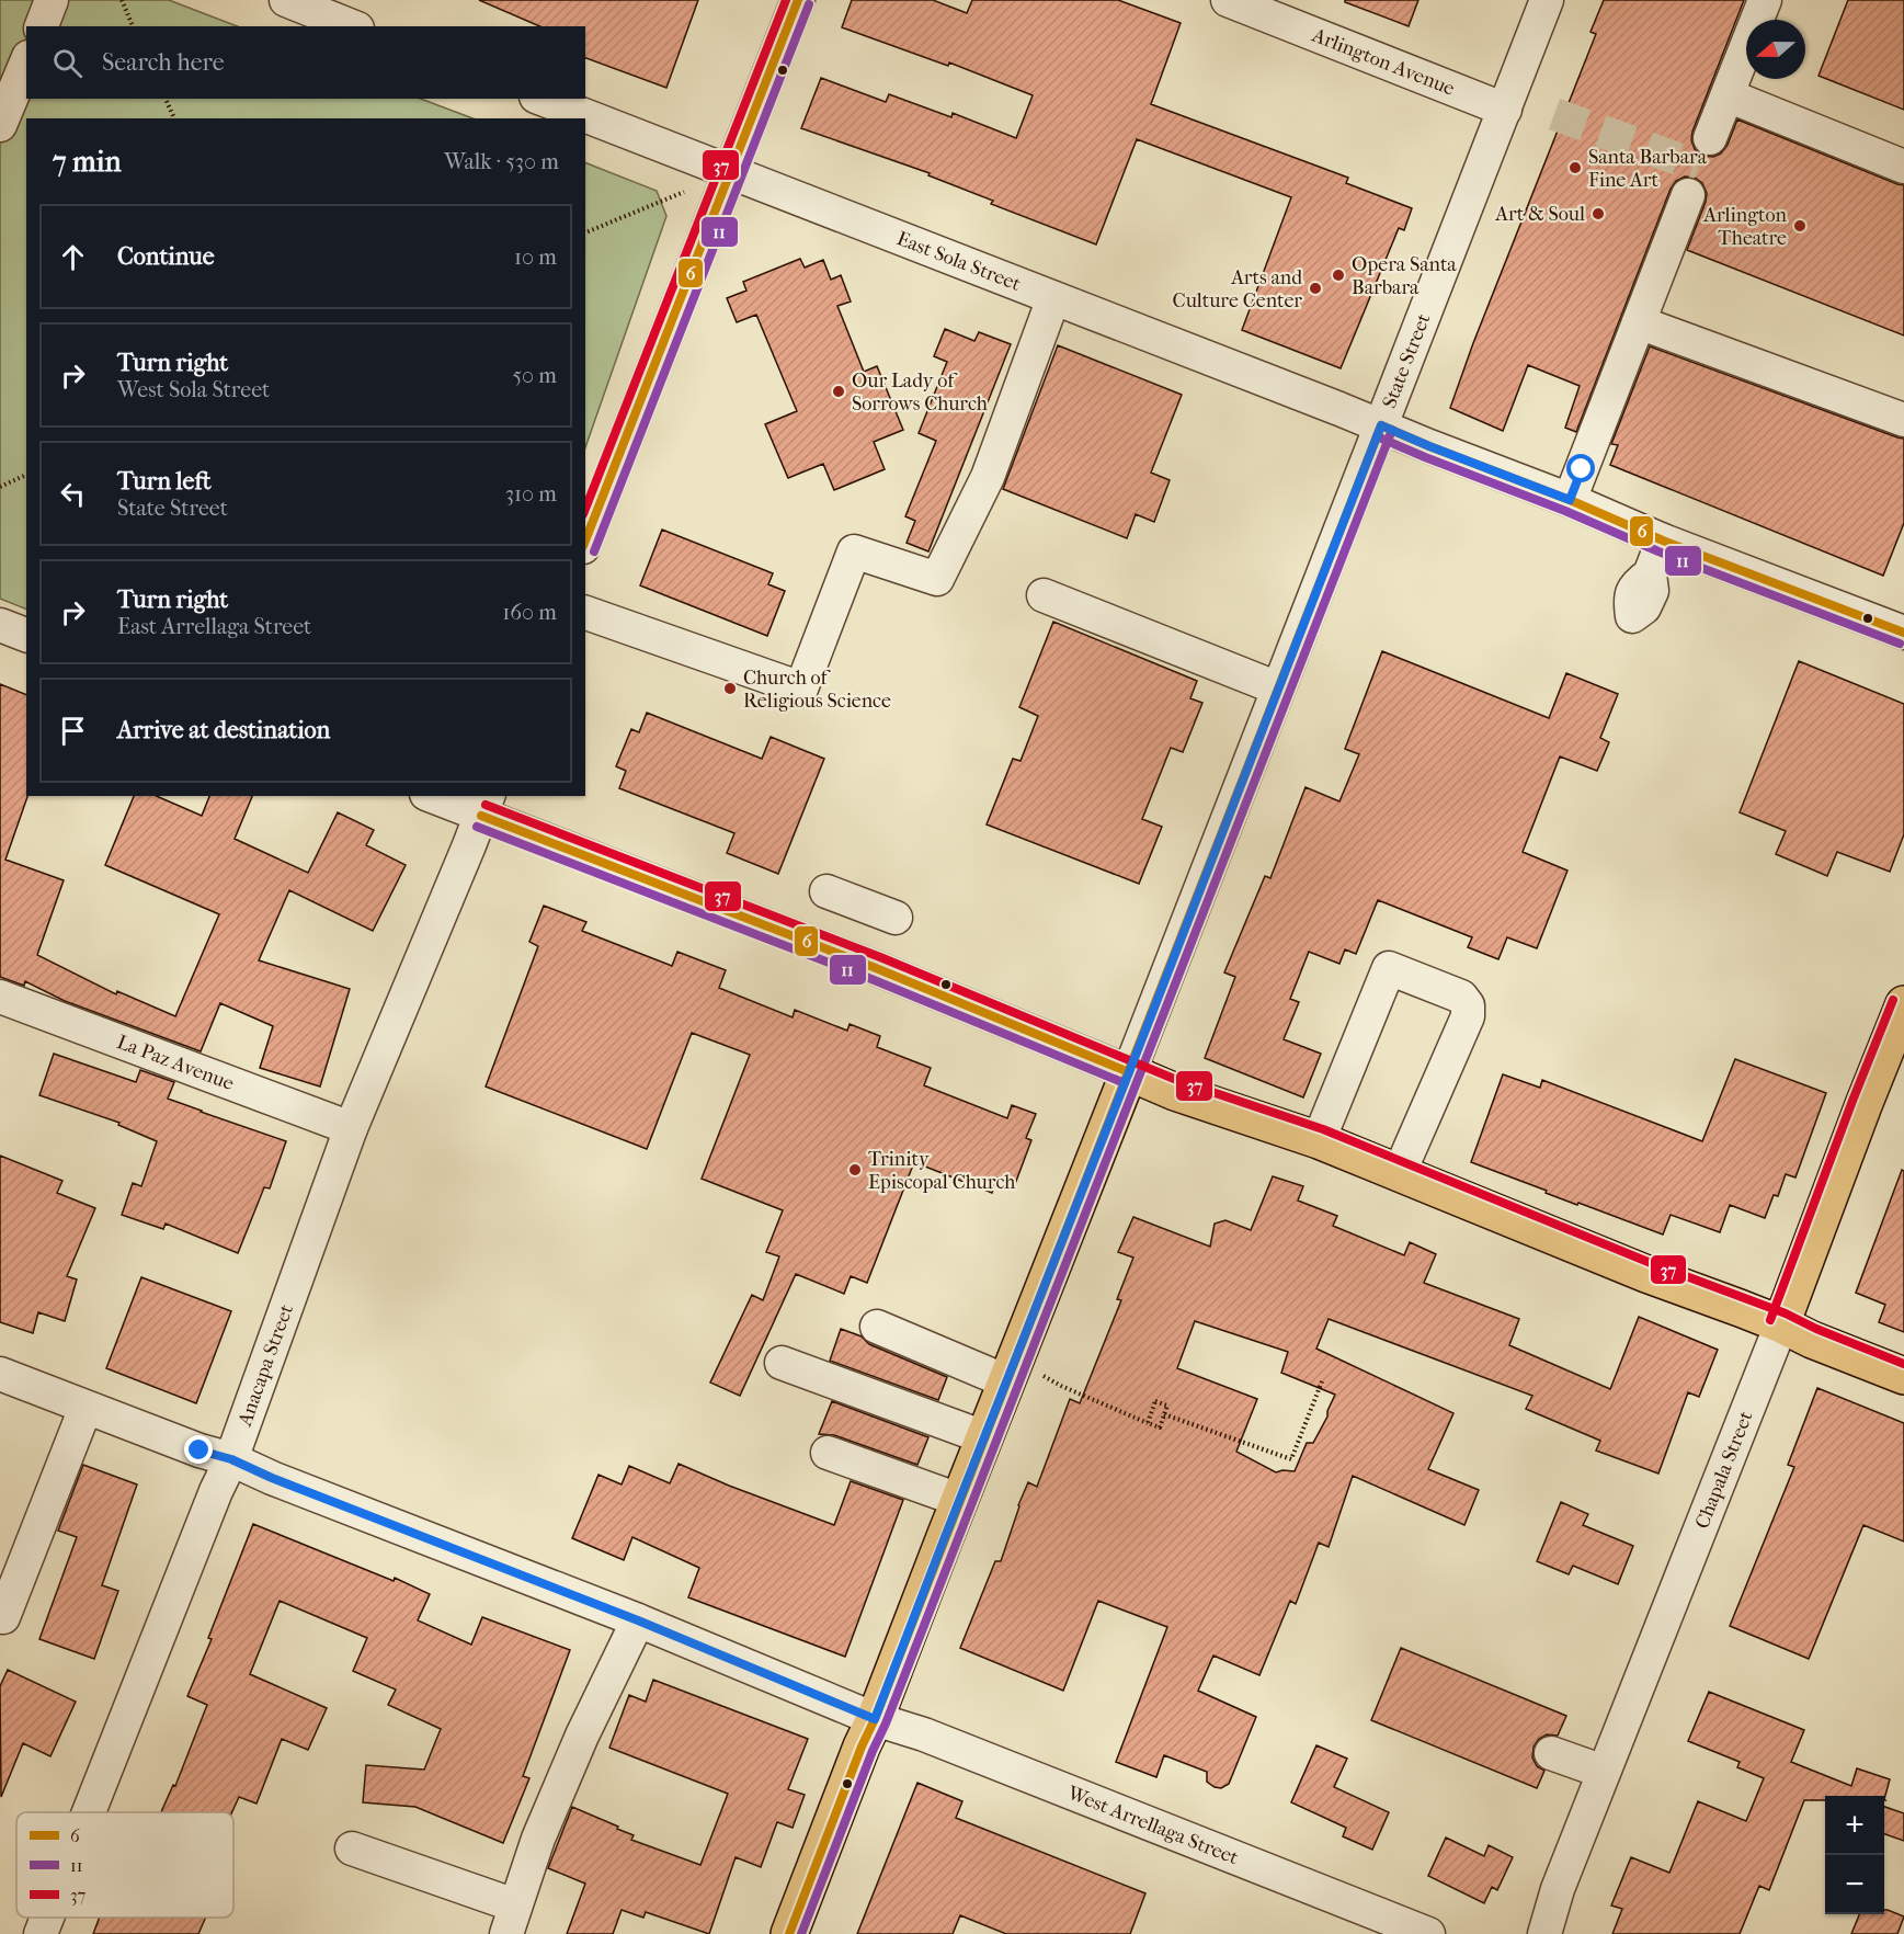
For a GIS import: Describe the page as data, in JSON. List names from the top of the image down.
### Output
{
  "streets": {
    "main road": ["State Street", "Chapala Street"],
    "street": [
      "Arlington Avenue",
      "East Sola Street",
      "La Paz Avenue",
      "Anacapa Street",
      "West Arrellaga Street"
    ]
  },
  "crossings": [
    ["Arlington Avenue", "State Street"],
    ["East Sola Street", "State Street"],
    ["State Street", "West Arrellaga Street"],
    ["La Paz Avenue", "Anacapa Street"],
    ["Anacapa Street", "West Arrellaga Street"]
  ],
  "places": [
    "Santa Barbara Fine Art",
    "Art & Soul",
    "Arlington Theatre",
    "Opera Santa Barbara",
    "Arts and Culture Center",
    "Our Lady of Sorrows Church",
    "Church of Religious Science",
    "Trinity Episcopal Church"
  ],
  "lines": ["transit line 6", "transit line 37", "transit line 11"],
  "legend": ["6", "11", "37"],
  "north": "left",
  "page": {
    "search": "Search here",
    "heading": ["7 min", "Walk · 530 m"],
    "list": [
      ["Continue", "10 m"],
      ["Turn right", "West Sola Street", "50 m"],
      ["Turn left", "State Street", "310 m"],
      ["Turn right", "East Arrellaga Street", "160 m"],
      "Arrive at destination"
    ],
    "map_buttons": ["+", "−"]
  }
}
